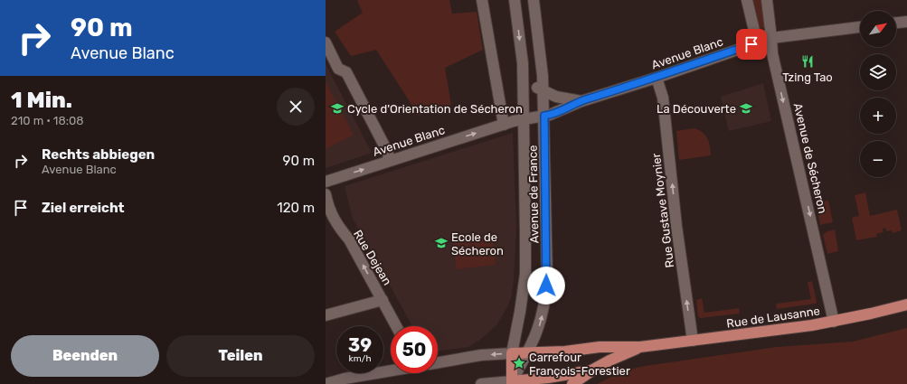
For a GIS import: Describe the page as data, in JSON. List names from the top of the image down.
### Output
{
  "streets": {
    "main road": ["Avenue de France", "Rue de Lausanne"],
    "street": [
      "Avenue Blanc",
      "Avenue de Sécheron",
      "Rue Gustave Moynier",
      "Rue Dejean"
    ]
  },
  "crossings": [
    ["Avenue Blanc", "Avenue de Sécheron"],
    ["Avenue Blanc", "Avenue de France"],
    ["Avenue Blanc", "Rue Gustave Moynier"],
    ["Avenue de Sécheron", "Rue de Lausanne"],
    ["Avenue de France", "Rue de Lausanne"],
    ["Rue Gustave Moynier", "Rue de Lausanne"]
  ],
  "one_way": ["Avenue de Sécheron", "Rue Gustave Moynier", "Rue Dejean"],
  "places": {
    "restaurant": ["Tzing Tao"],
    "school or university": ["Cycle d'Orientation de Sécheron", "La Découverte", "Ecole de Sécheron"],
    "place": ["Carrefour François-Forestier"]
  },
  "north": "top right",
  "page": {
    "turn": ["90 m", "Avenue Blanc"],
    "map_buttons": ["+", "−"],
    "heading": ["1 Min.", "210 m · 18:08"],
    "list": [
      {
        "name": "Rechts abbiegen",
        "note": "Avenue Blanc",
        "value": "90 m"
      },
      {
        "name": "Ziel erreicht",
        "value": "120 m"
      }
    ],
    "speed": "39 km/h",
    "limit": "50",
    "buttons": ["Beenden", "Teilen"]
  }
}
